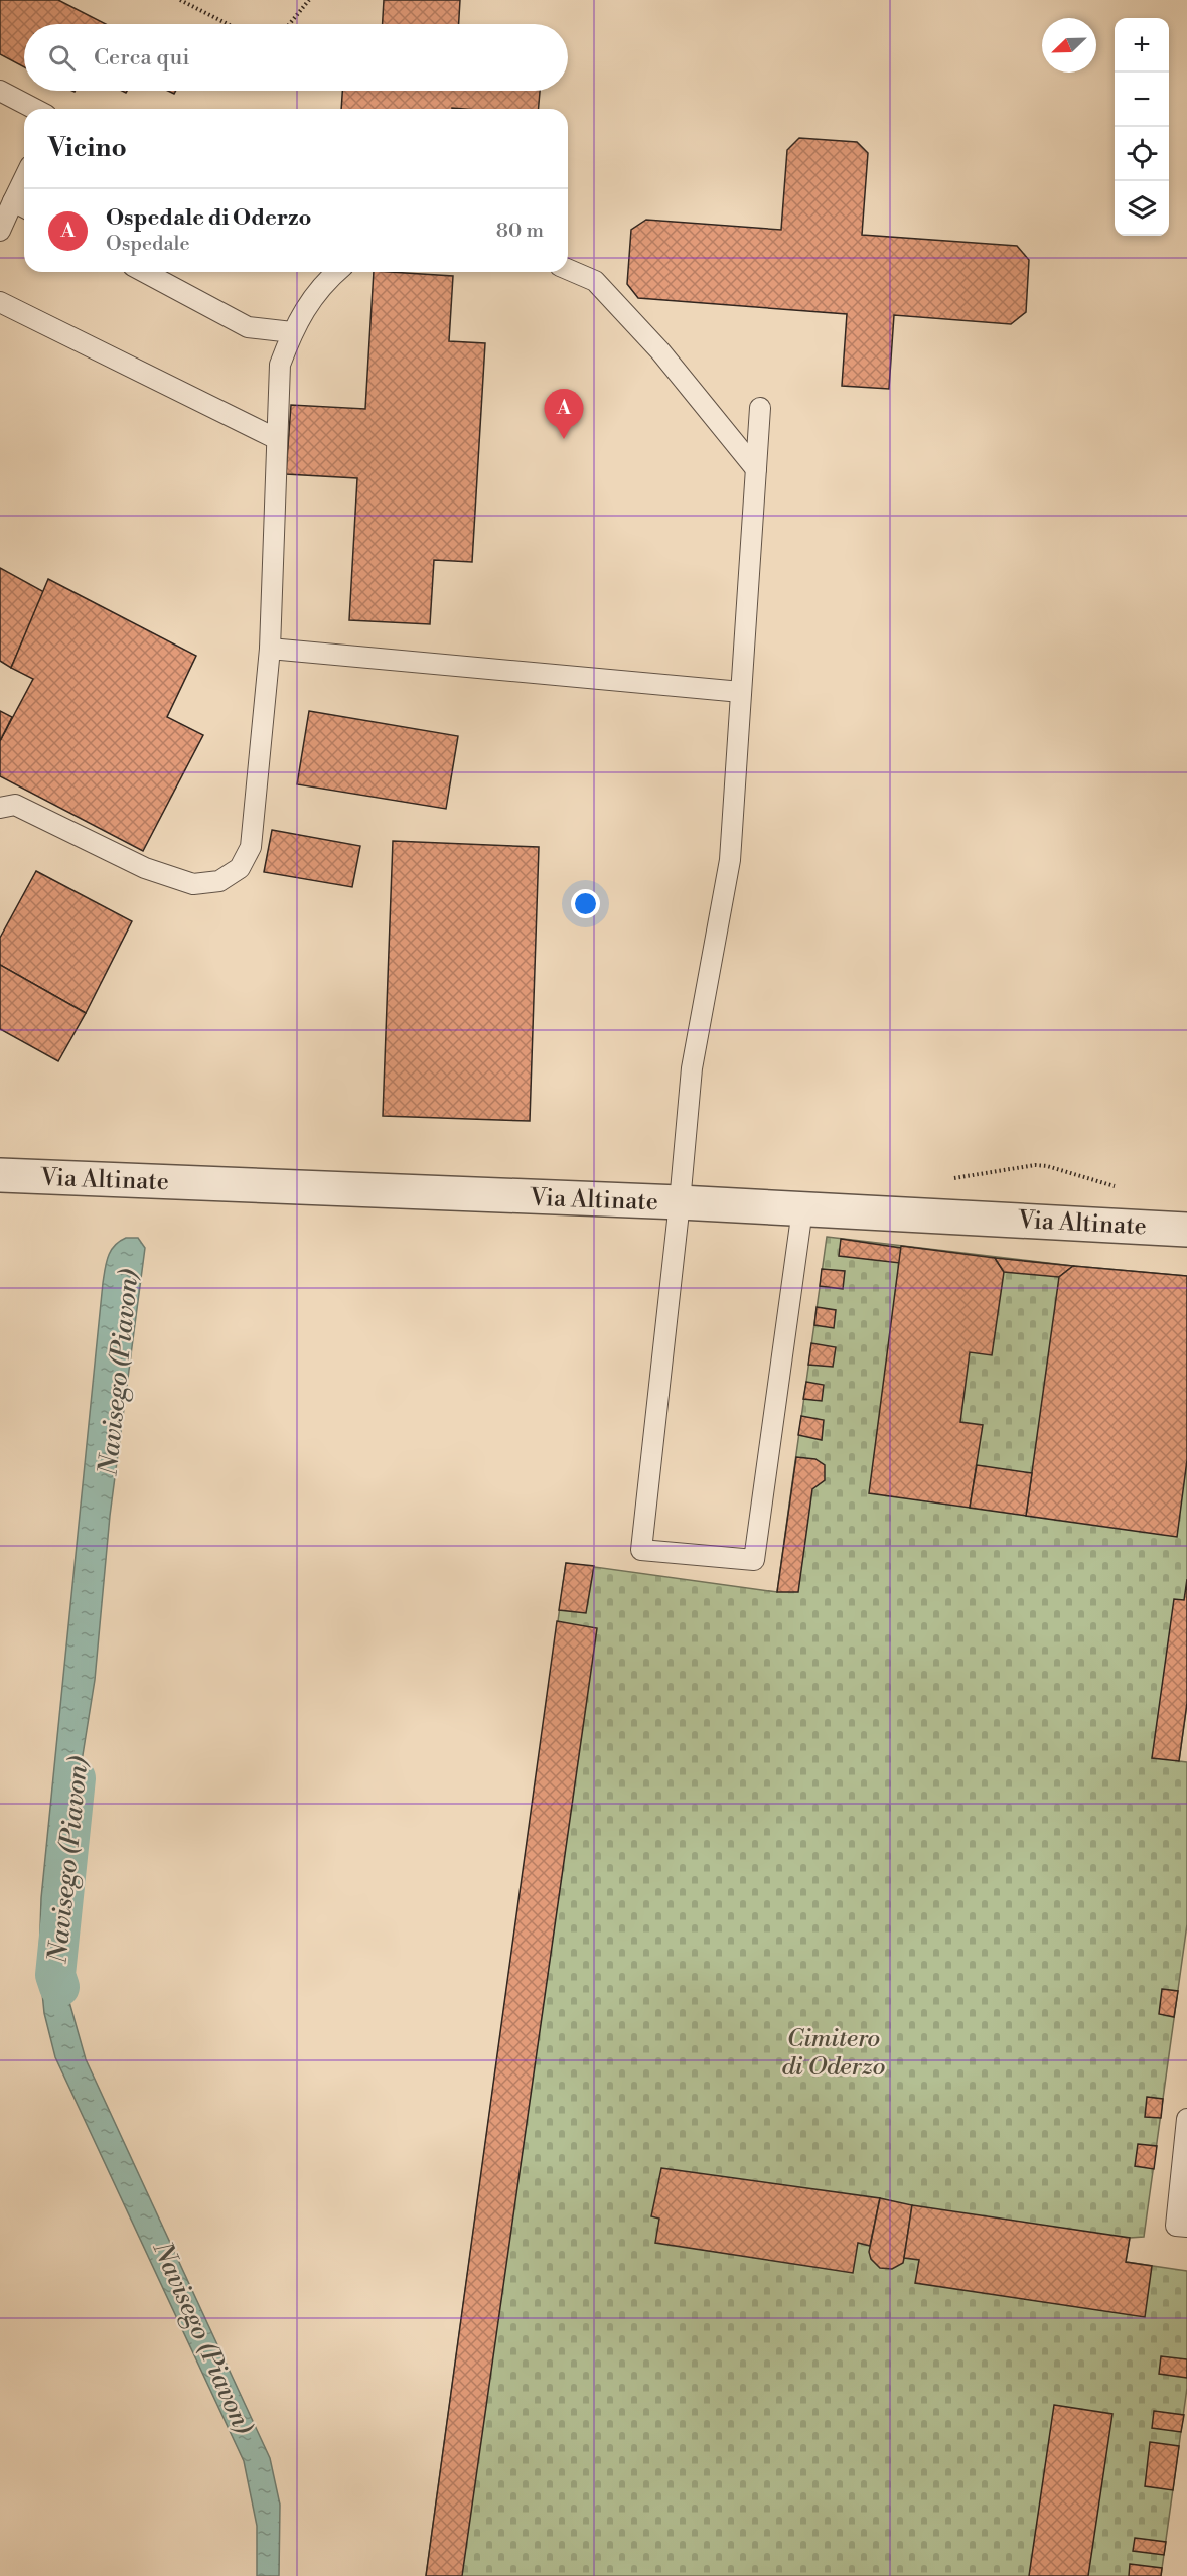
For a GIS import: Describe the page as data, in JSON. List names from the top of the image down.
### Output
{
  "streets": {
    "street": ["Via Altinate"]
  },
  "water": ["Navisego (Piavon)"],
  "parks": ["Cimitero di Oderzo"],
  "north": "bottom left",
  "page": {
    "map_buttons": ["+", "−"],
    "search": "Cerca qui",
    "heading": "Vicino",
    "list": [
      {
        "mark": "A",
        "name": "Ospedale di Oderzo",
        "note": "Ospedale",
        "value": "80 m"
      }
    ],
    "pins": "A"
  }
}
